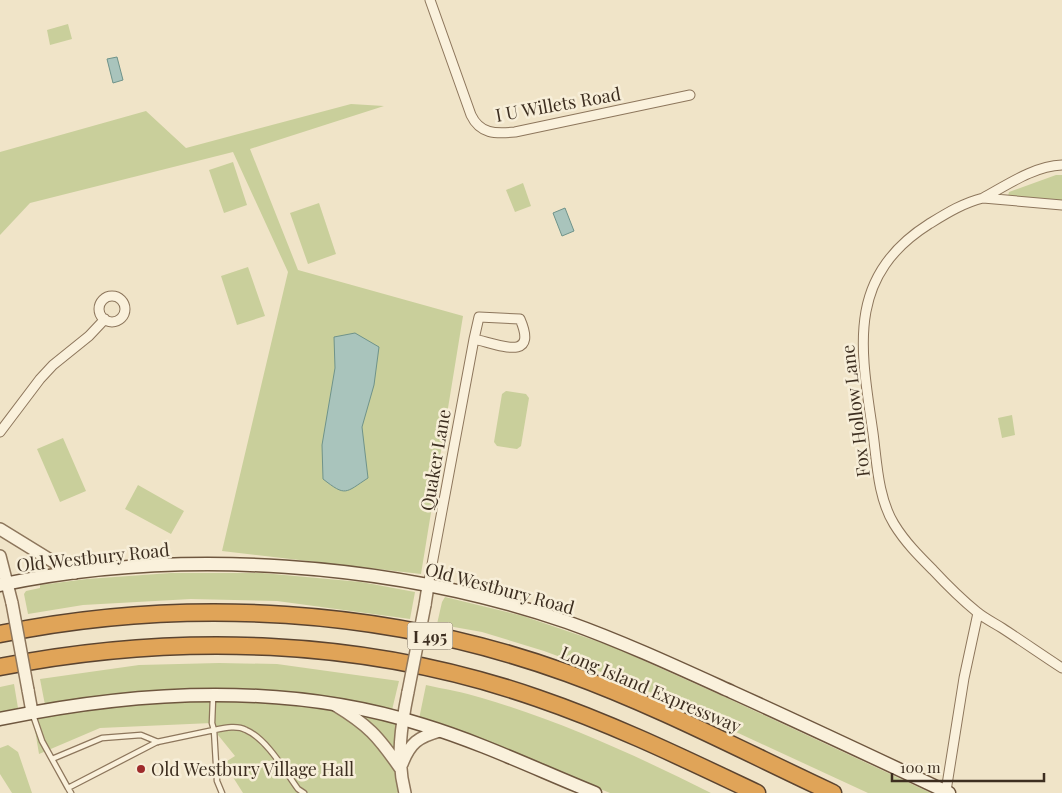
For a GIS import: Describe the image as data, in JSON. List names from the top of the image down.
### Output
{
  "streets": {
    "highway": ["I 495", "Long Island Expressway"],
    "main road": ["Old Westbury Road"],
    "street": ["I U Willets Road", "Fox Hollow Lane", "Quaker Lane"]
  },
  "crossings": [
    ["Quaker Lane", "Old Westbury Road"]
  ],
  "places": ["Old Westbury Village Hall"],
  "scale_bar": "100 m"
}
